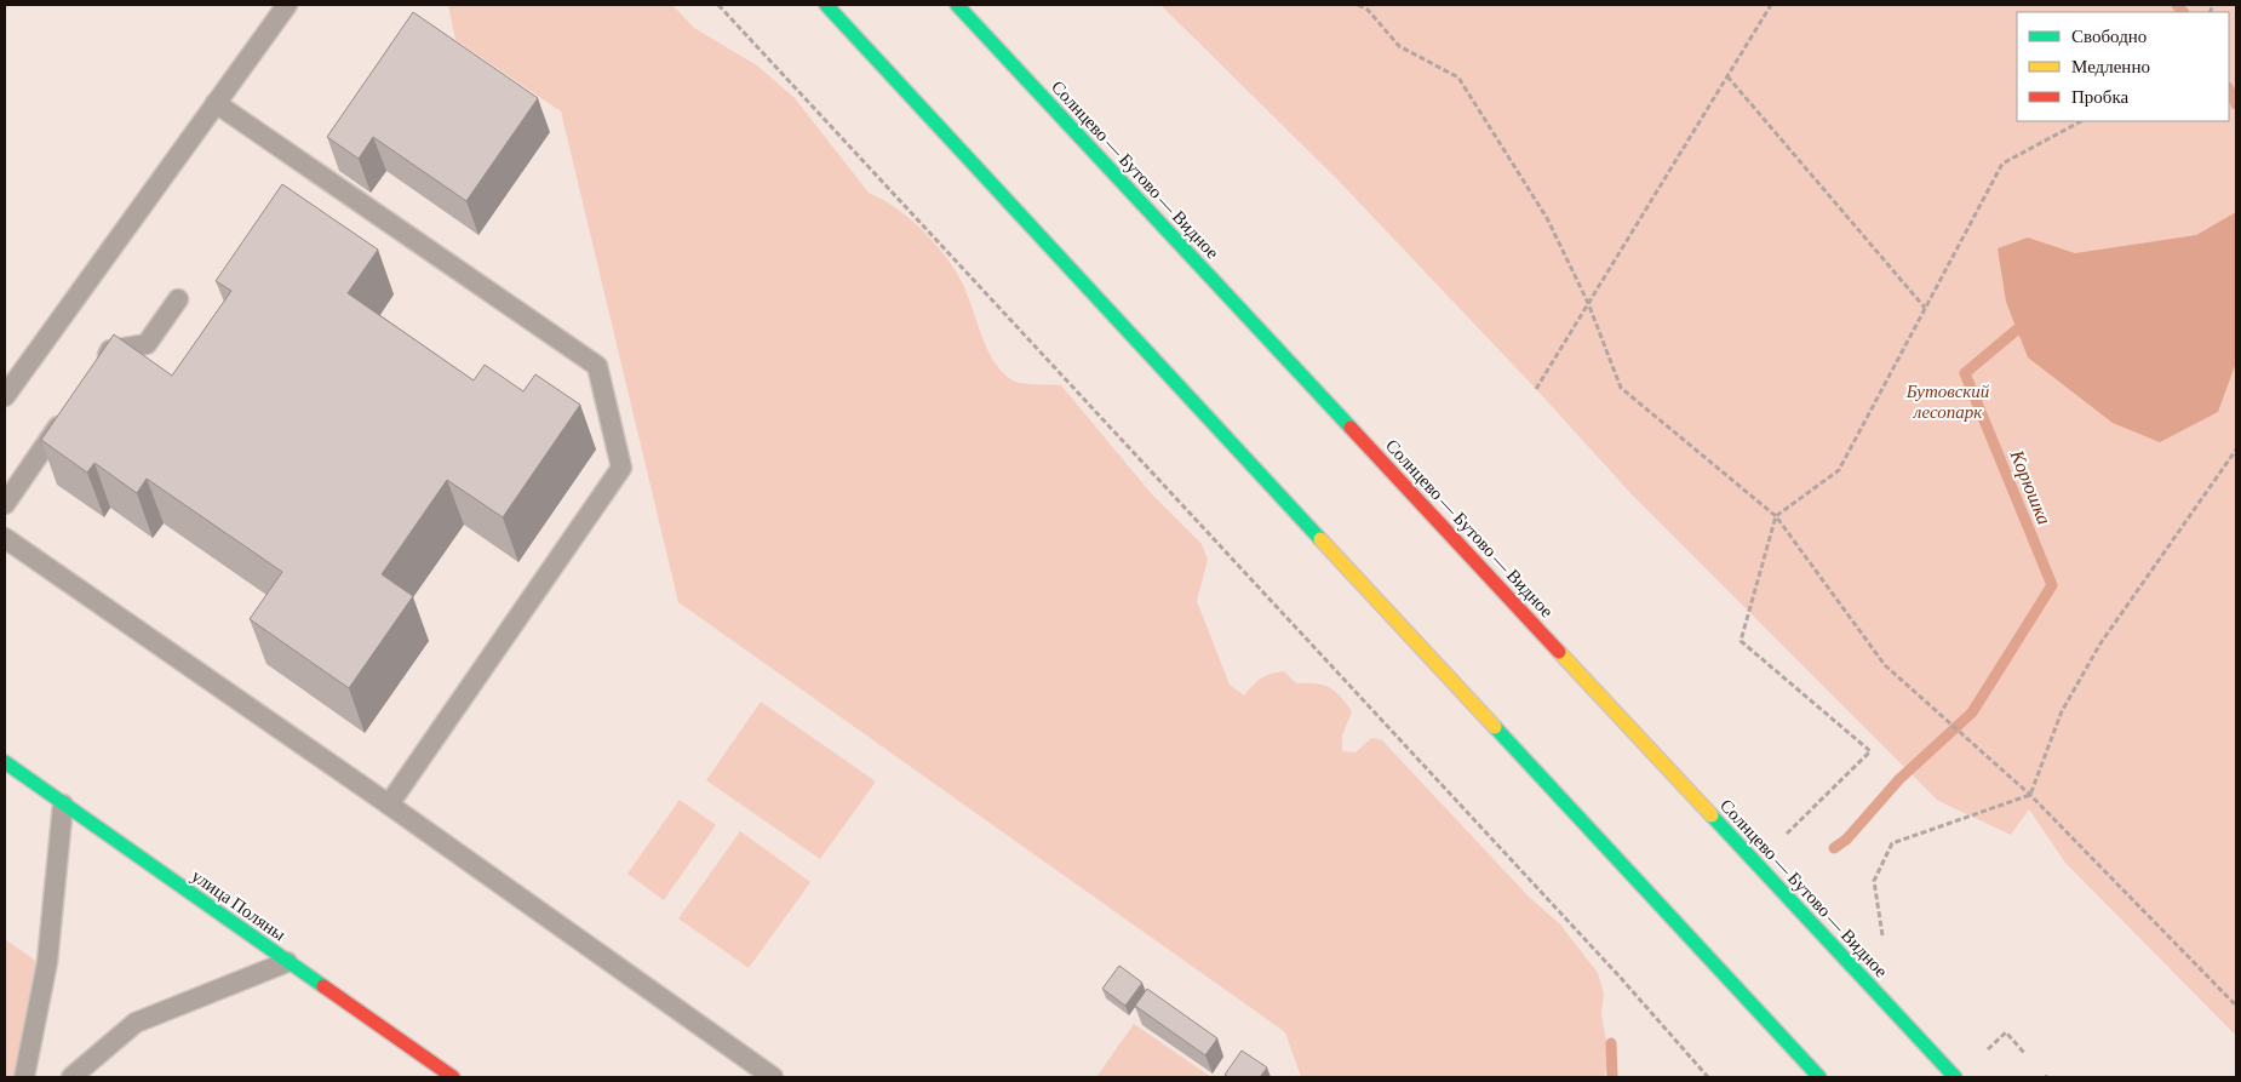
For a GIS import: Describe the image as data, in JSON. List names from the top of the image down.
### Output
{
  "streets": {
    "main road": ["Солнцево — Бутово — Видное", "улица Поляны"]
  },
  "water": ["Корюшка"],
  "parks": ["Бутовский лесопарк"],
  "legend": ["Свободно", "Медленно", "Пробка"]
}
